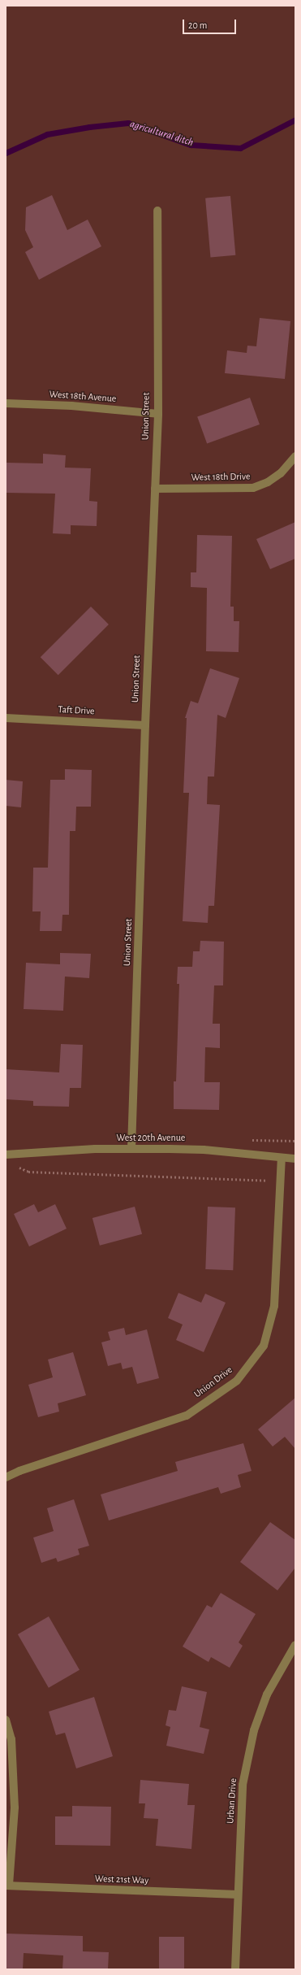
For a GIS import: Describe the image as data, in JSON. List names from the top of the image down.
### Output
{
  "streets": {
    "street": [
      "West 18th Avenue",
      "Union Street",
      "West 18th Drive",
      "Taft Drive",
      "West 20th Avenue",
      "Union Drive",
      "Urban Drive",
      "West 21st Way"
    ]
  },
  "crossings": [
    ["West 18th Avenue", "Union Street"],
    ["Union Street", "West 18th Drive"],
    ["Union Street", "Taft Drive"],
    ["Union Street", "West 20th Avenue"],
    ["West 20th Avenue", "Union Drive"],
    ["Urban Drive", "West 21st Way"]
  ],
  "water": ["agricultural ditch"],
  "scale_bar": "20 m"
}
